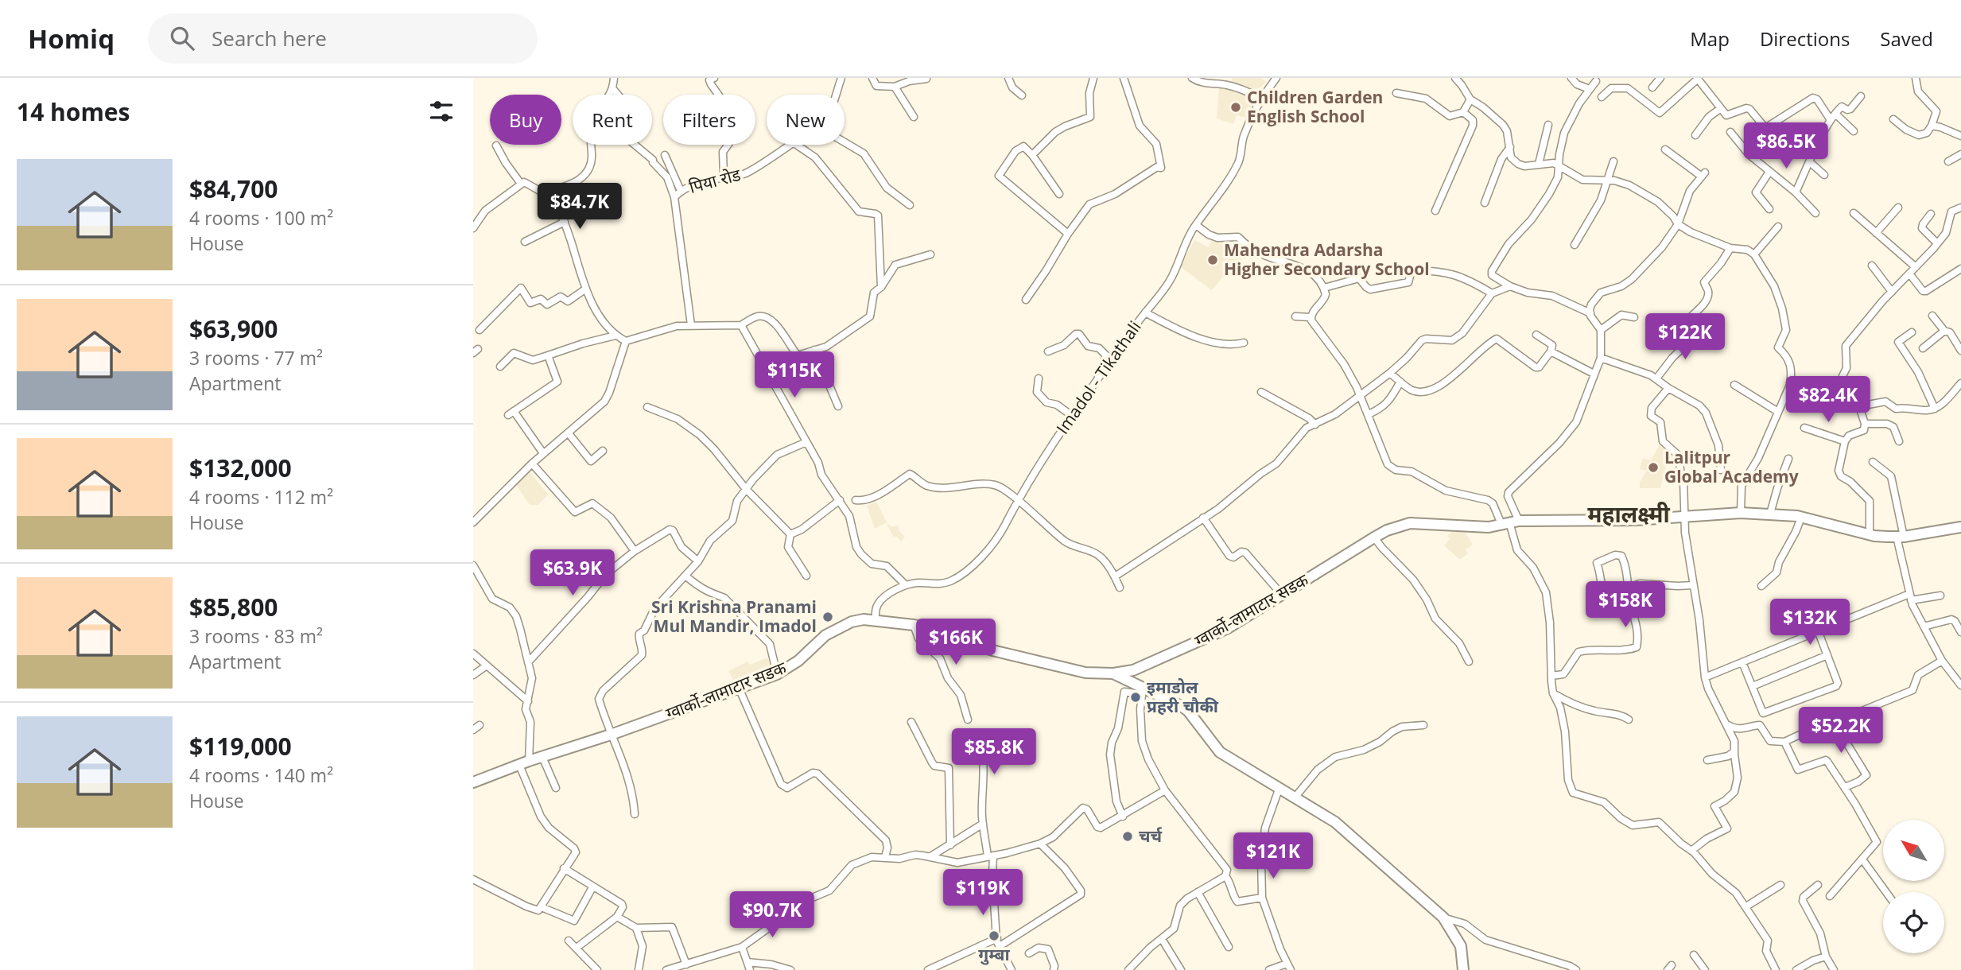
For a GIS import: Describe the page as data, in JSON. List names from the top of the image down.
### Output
{
  "streets": {
    "main road": ["ग्वार्को-लामाटार सडक"],
    "street": ["पिया रोड", "Imadol - Tikathali"]
  },
  "districts": ["महालक्ष्मी"],
  "places": [
    "Children Garden English School",
    "Mahendra Adarsha Higher Secondary School",
    "Lalitpur Global Academy",
    "Sri Krishna Pranami Mul Mandir, Imadol",
    "इमाडोल प्रहरी चौकी",
    "चर्च",
    "गुम्बा"
  ],
  "north": "top left",
  "page": {
    "header": "Homiq",
    "search": "Search here",
    "nav": ["Map", "Directions", "Saved"],
    "heading": "14 homes",
    "chip": [
      "Buy",
      "Rent",
      "Filters",
      "New"
    ],
    "price": [
      "$86.5K",
      "$84.7K",
      "$122K",
      "$115K",
      "$82.4K",
      "$63.9K",
      "$158K",
      "$132K",
      "$166K",
      "$52.2K",
      "$85.8K",
      "$121K",
      "$119K",
      "$90.7K"
    ],
    "list": [
      {
        "name": "$84,700",
        "note": "4 rooms · 100 m² · House"
      },
      {
        "name": "$63,900",
        "note": "3 rooms · 77 m² · Apartment"
      },
      {
        "name": "$132,000",
        "note": "4 rooms · 112 m² · House"
      },
      {
        "name": "$85,800",
        "note": "3 rooms · 83 m² · Apartment"
      },
      {
        "name": "$119,000",
        "note": "4 rooms · 140 m² · House"
      }
    ]
  }
}
